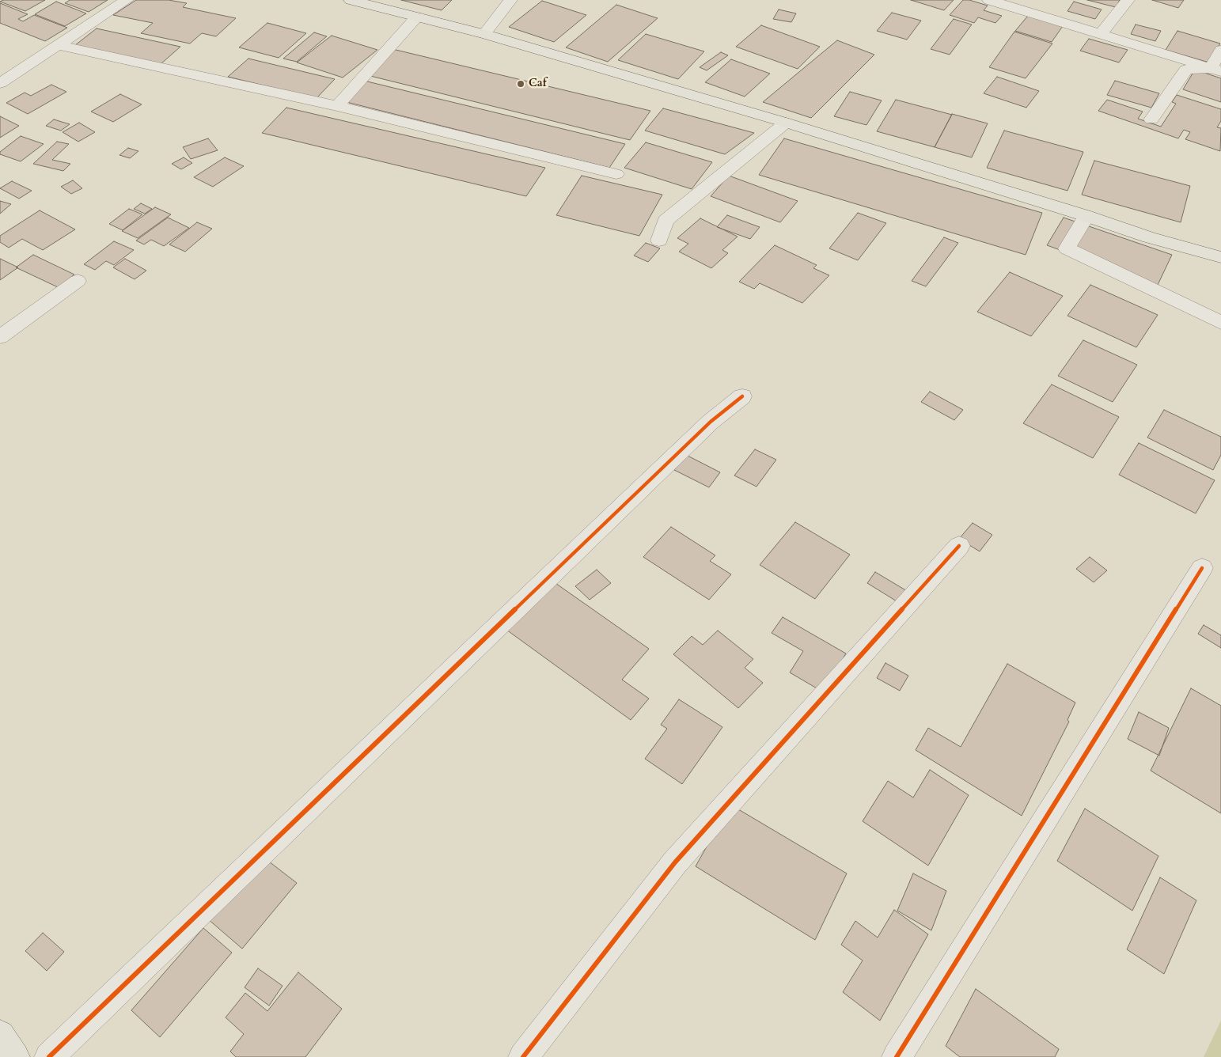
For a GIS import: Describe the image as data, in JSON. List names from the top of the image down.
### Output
{
  "places": ["Caf"]
}
